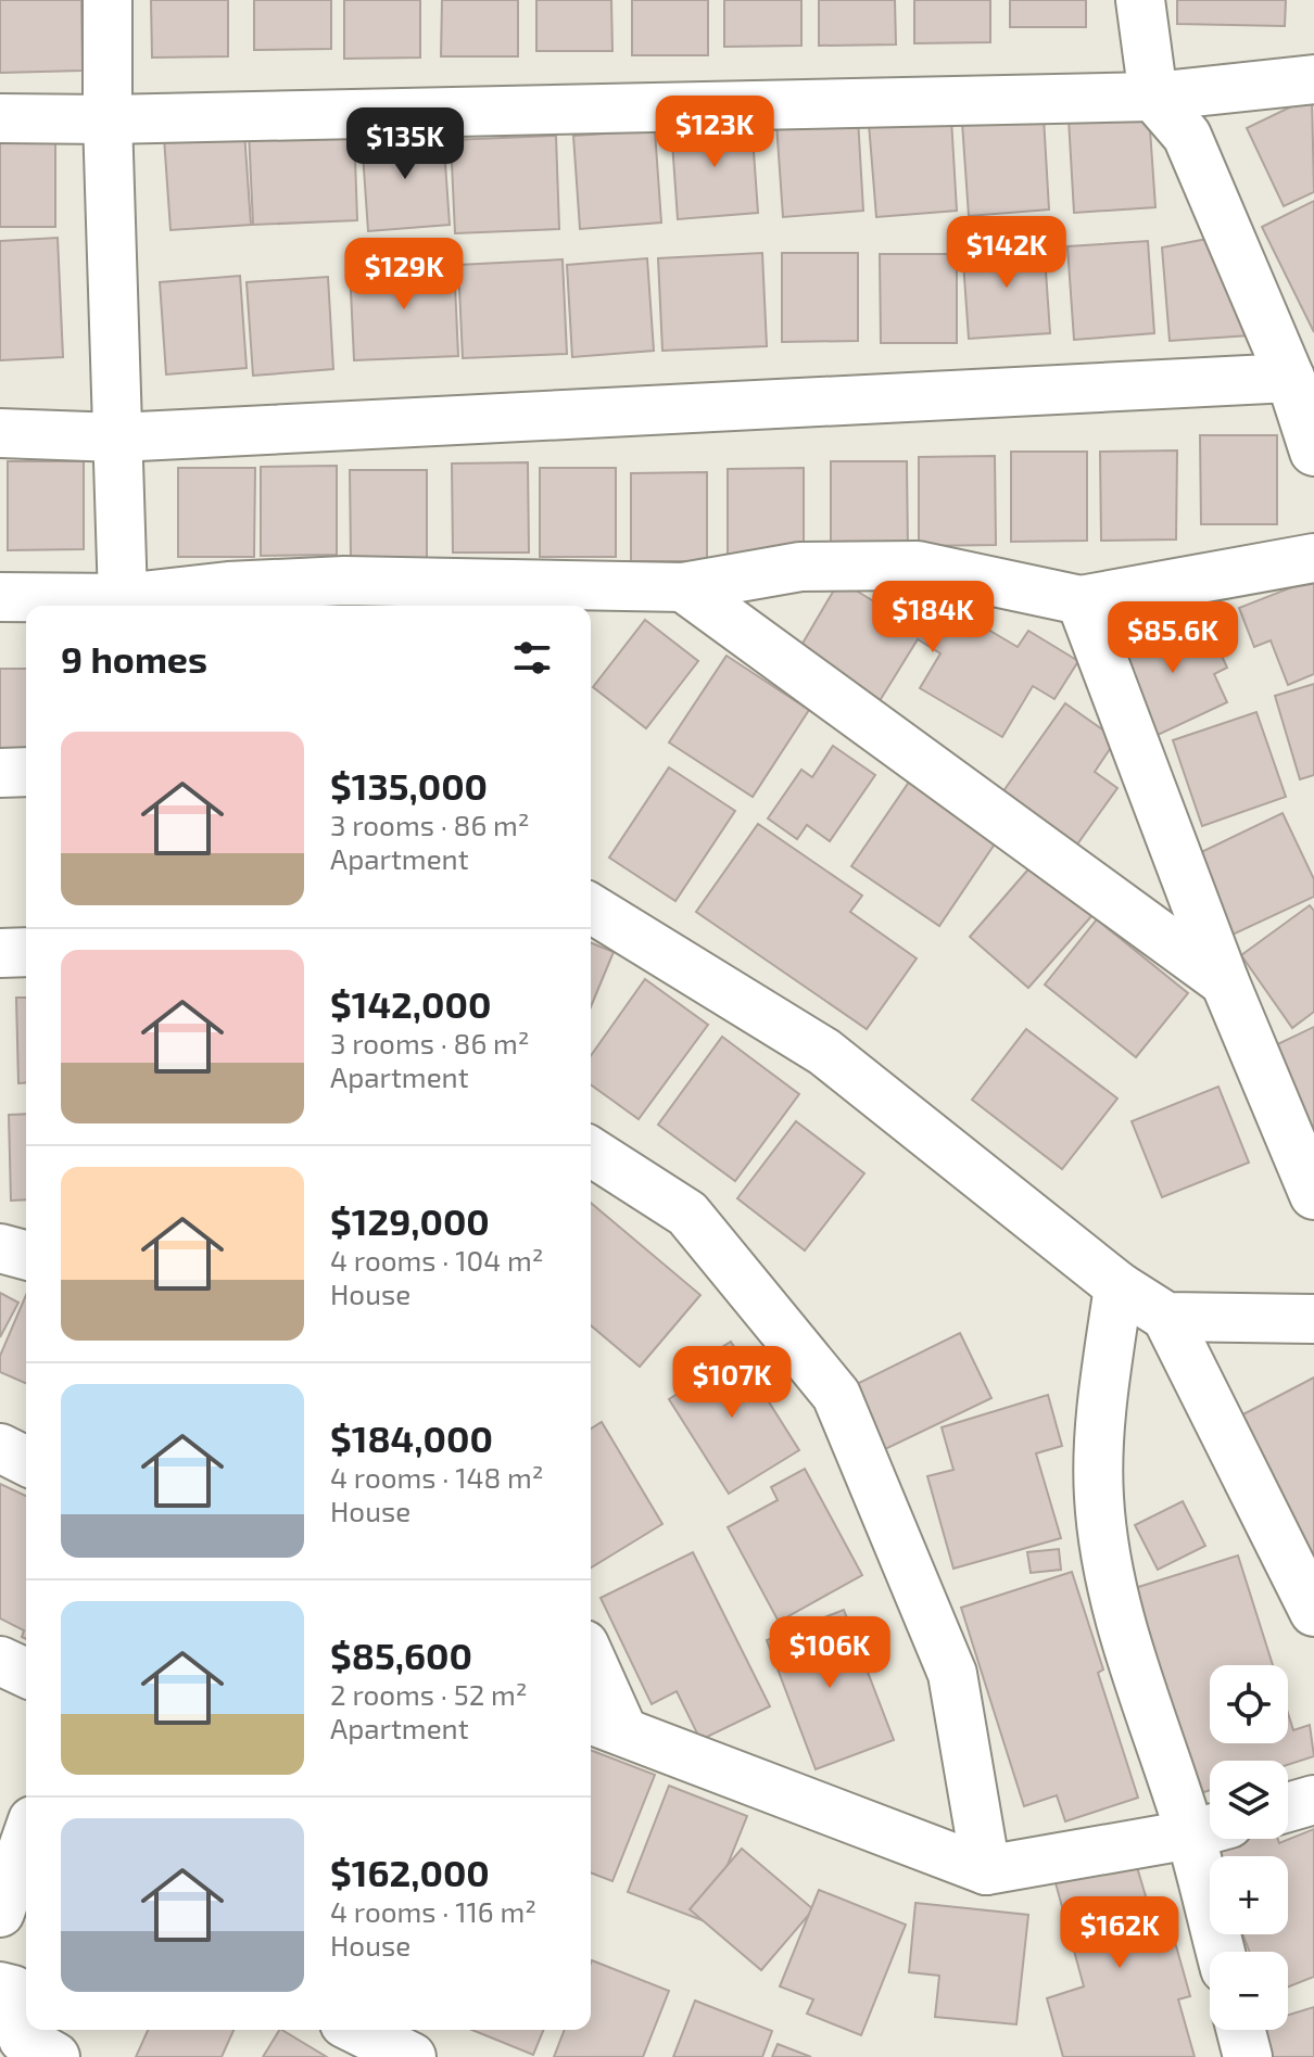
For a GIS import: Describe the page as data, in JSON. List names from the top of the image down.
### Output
{
  "page": {
    "price": [
      "$123K",
      "$135K",
      "$142K",
      "$129K",
      "$184K",
      "$85.6K",
      "$107K",
      "$106K",
      "$162K"
    ],
    "heading": "9 homes",
    "list": [
      {
        "name": "$135,000",
        "note": "3 rooms · 86 m² · Apartment"
      },
      {
        "name": "$142,000",
        "note": "3 rooms · 86 m² · Apartment"
      },
      {
        "name": "$129,000",
        "note": "4 rooms · 104 m² · House"
      },
      {
        "name": "$184,000",
        "note": "4 rooms · 148 m² · House"
      },
      {
        "name": "$85,600",
        "note": "2 rooms · 52 m² · Apartment"
      },
      {
        "name": "$162,000",
        "note": "4 rooms · 116 m² · House"
      }
    ],
    "map_buttons": ["+", "−"]
  }
}
